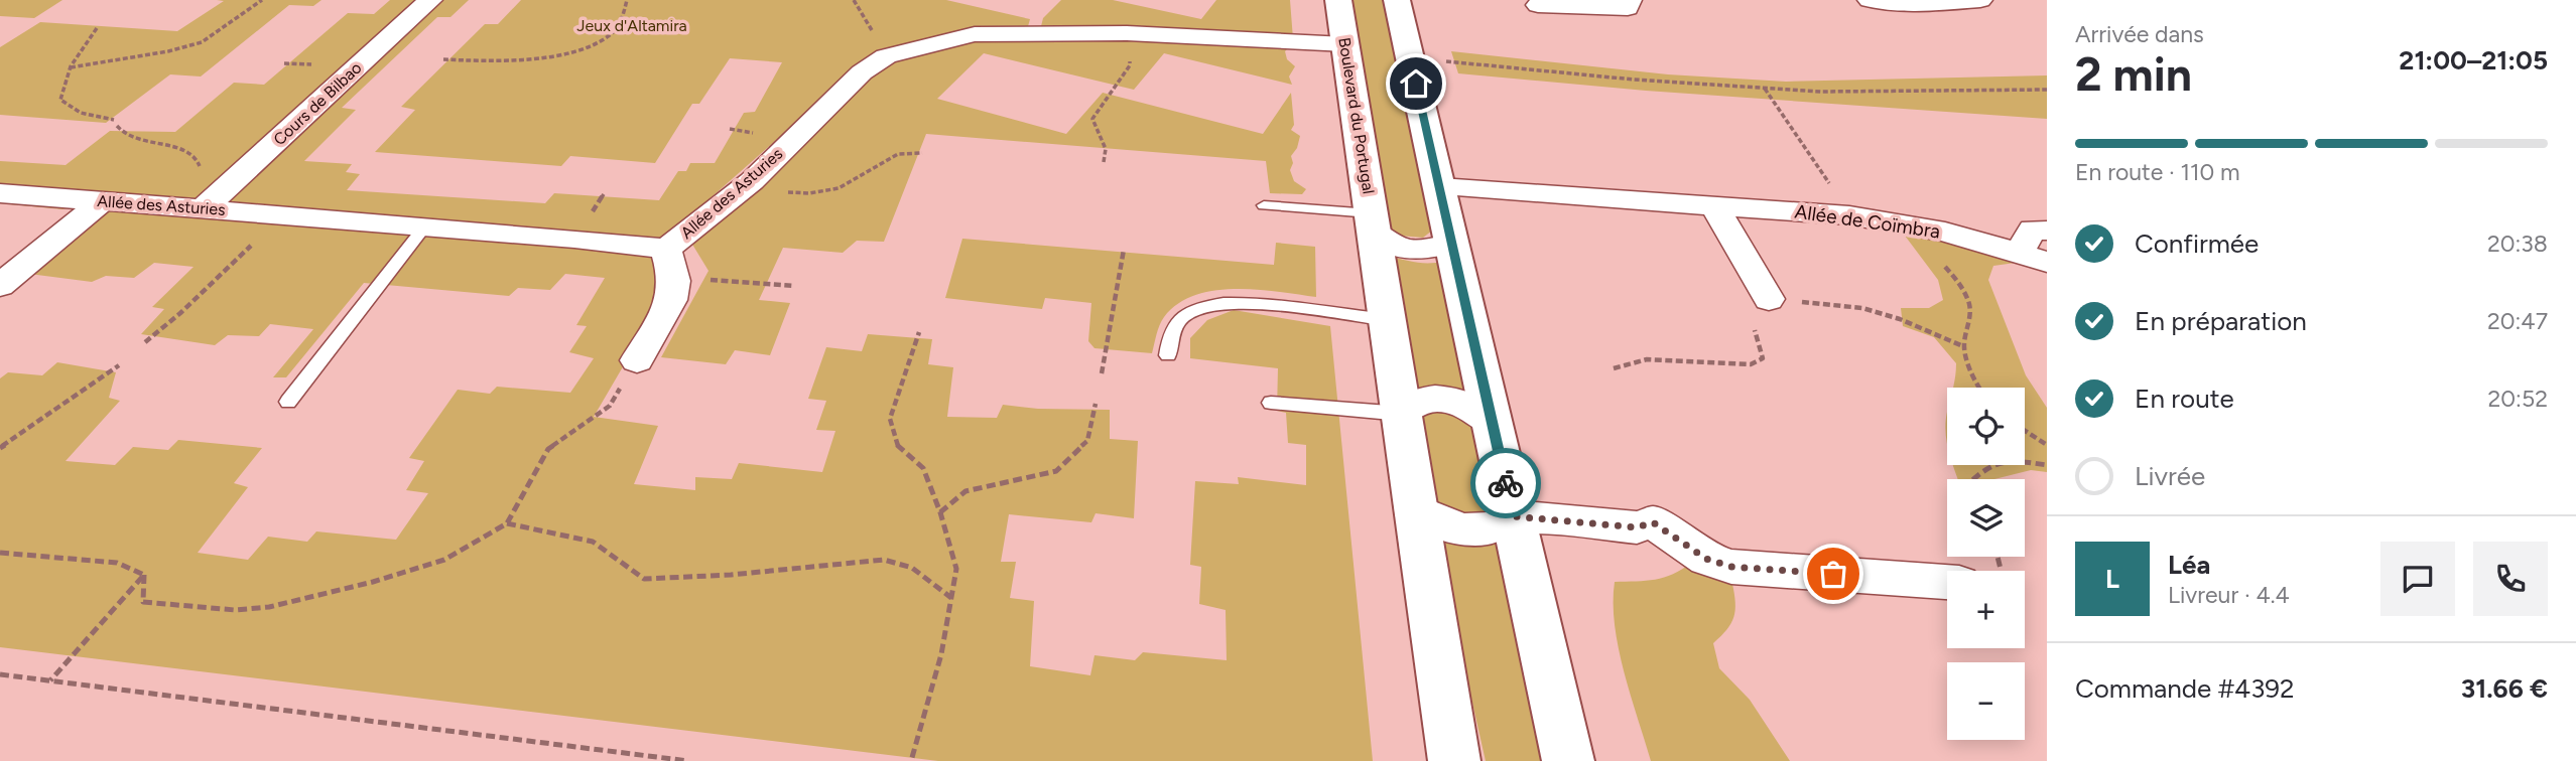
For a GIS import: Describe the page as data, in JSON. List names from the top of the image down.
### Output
{
  "streets": {
    "street": [
      "Cours de Bilbao",
      "Boulevard du Portugal",
      "Allée des Asturies",
      "Allée de Coïmbra"
    ]
  },
  "crossings": [
    ["Cours de Bilbao", "Allée des Asturies"],
    ["Boulevard du Portugal", "Allée des Asturies"]
  ],
  "parks": ["Jeux d'Altamira"],
  "page": {
    "heading": ["2 min", "Arrivée dans", "21:00–21:05"],
    "panel": [
      "Léa",
      "Livreur · 4.4",
      "Commande #4392",
      "31.66 €"
    ],
    "bar": "En route · 110 m",
    "list": [
      ["Confirmée", "20:38"],
      ["En préparation", "20:47"],
      ["En route", "20:52"],
      "Livrée"
    ],
    "map_buttons": ["+", "−"],
    "round": "L"
  }
}
